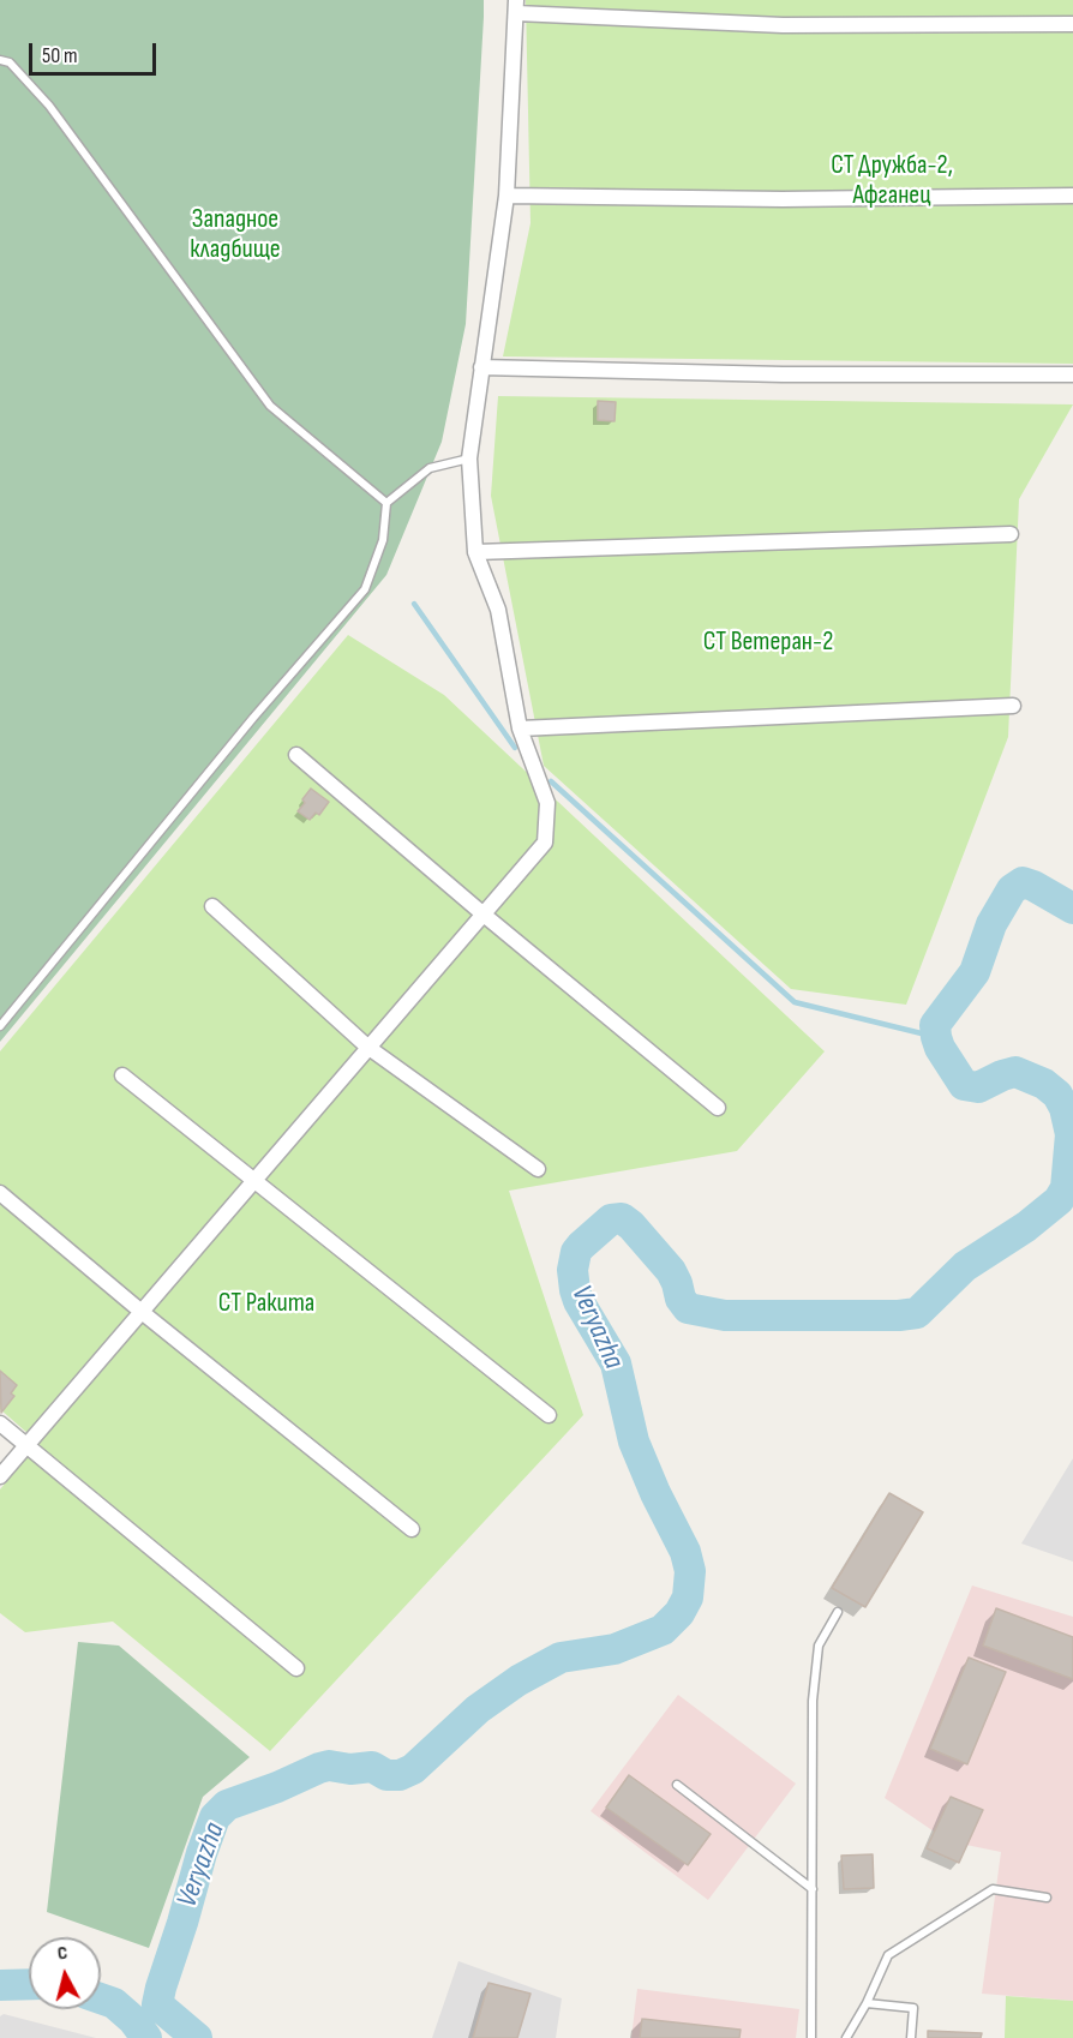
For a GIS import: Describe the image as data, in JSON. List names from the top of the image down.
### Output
{
  "water": ["Veryazha"],
  "parks": [
    "СТ Дружба-2, Афганец",
    "Западное кладбище",
    "СТ Ветеран-2",
    "СТ Ракита"
  ],
  "scale_bar": "50 m",
  "north": "top"
}
